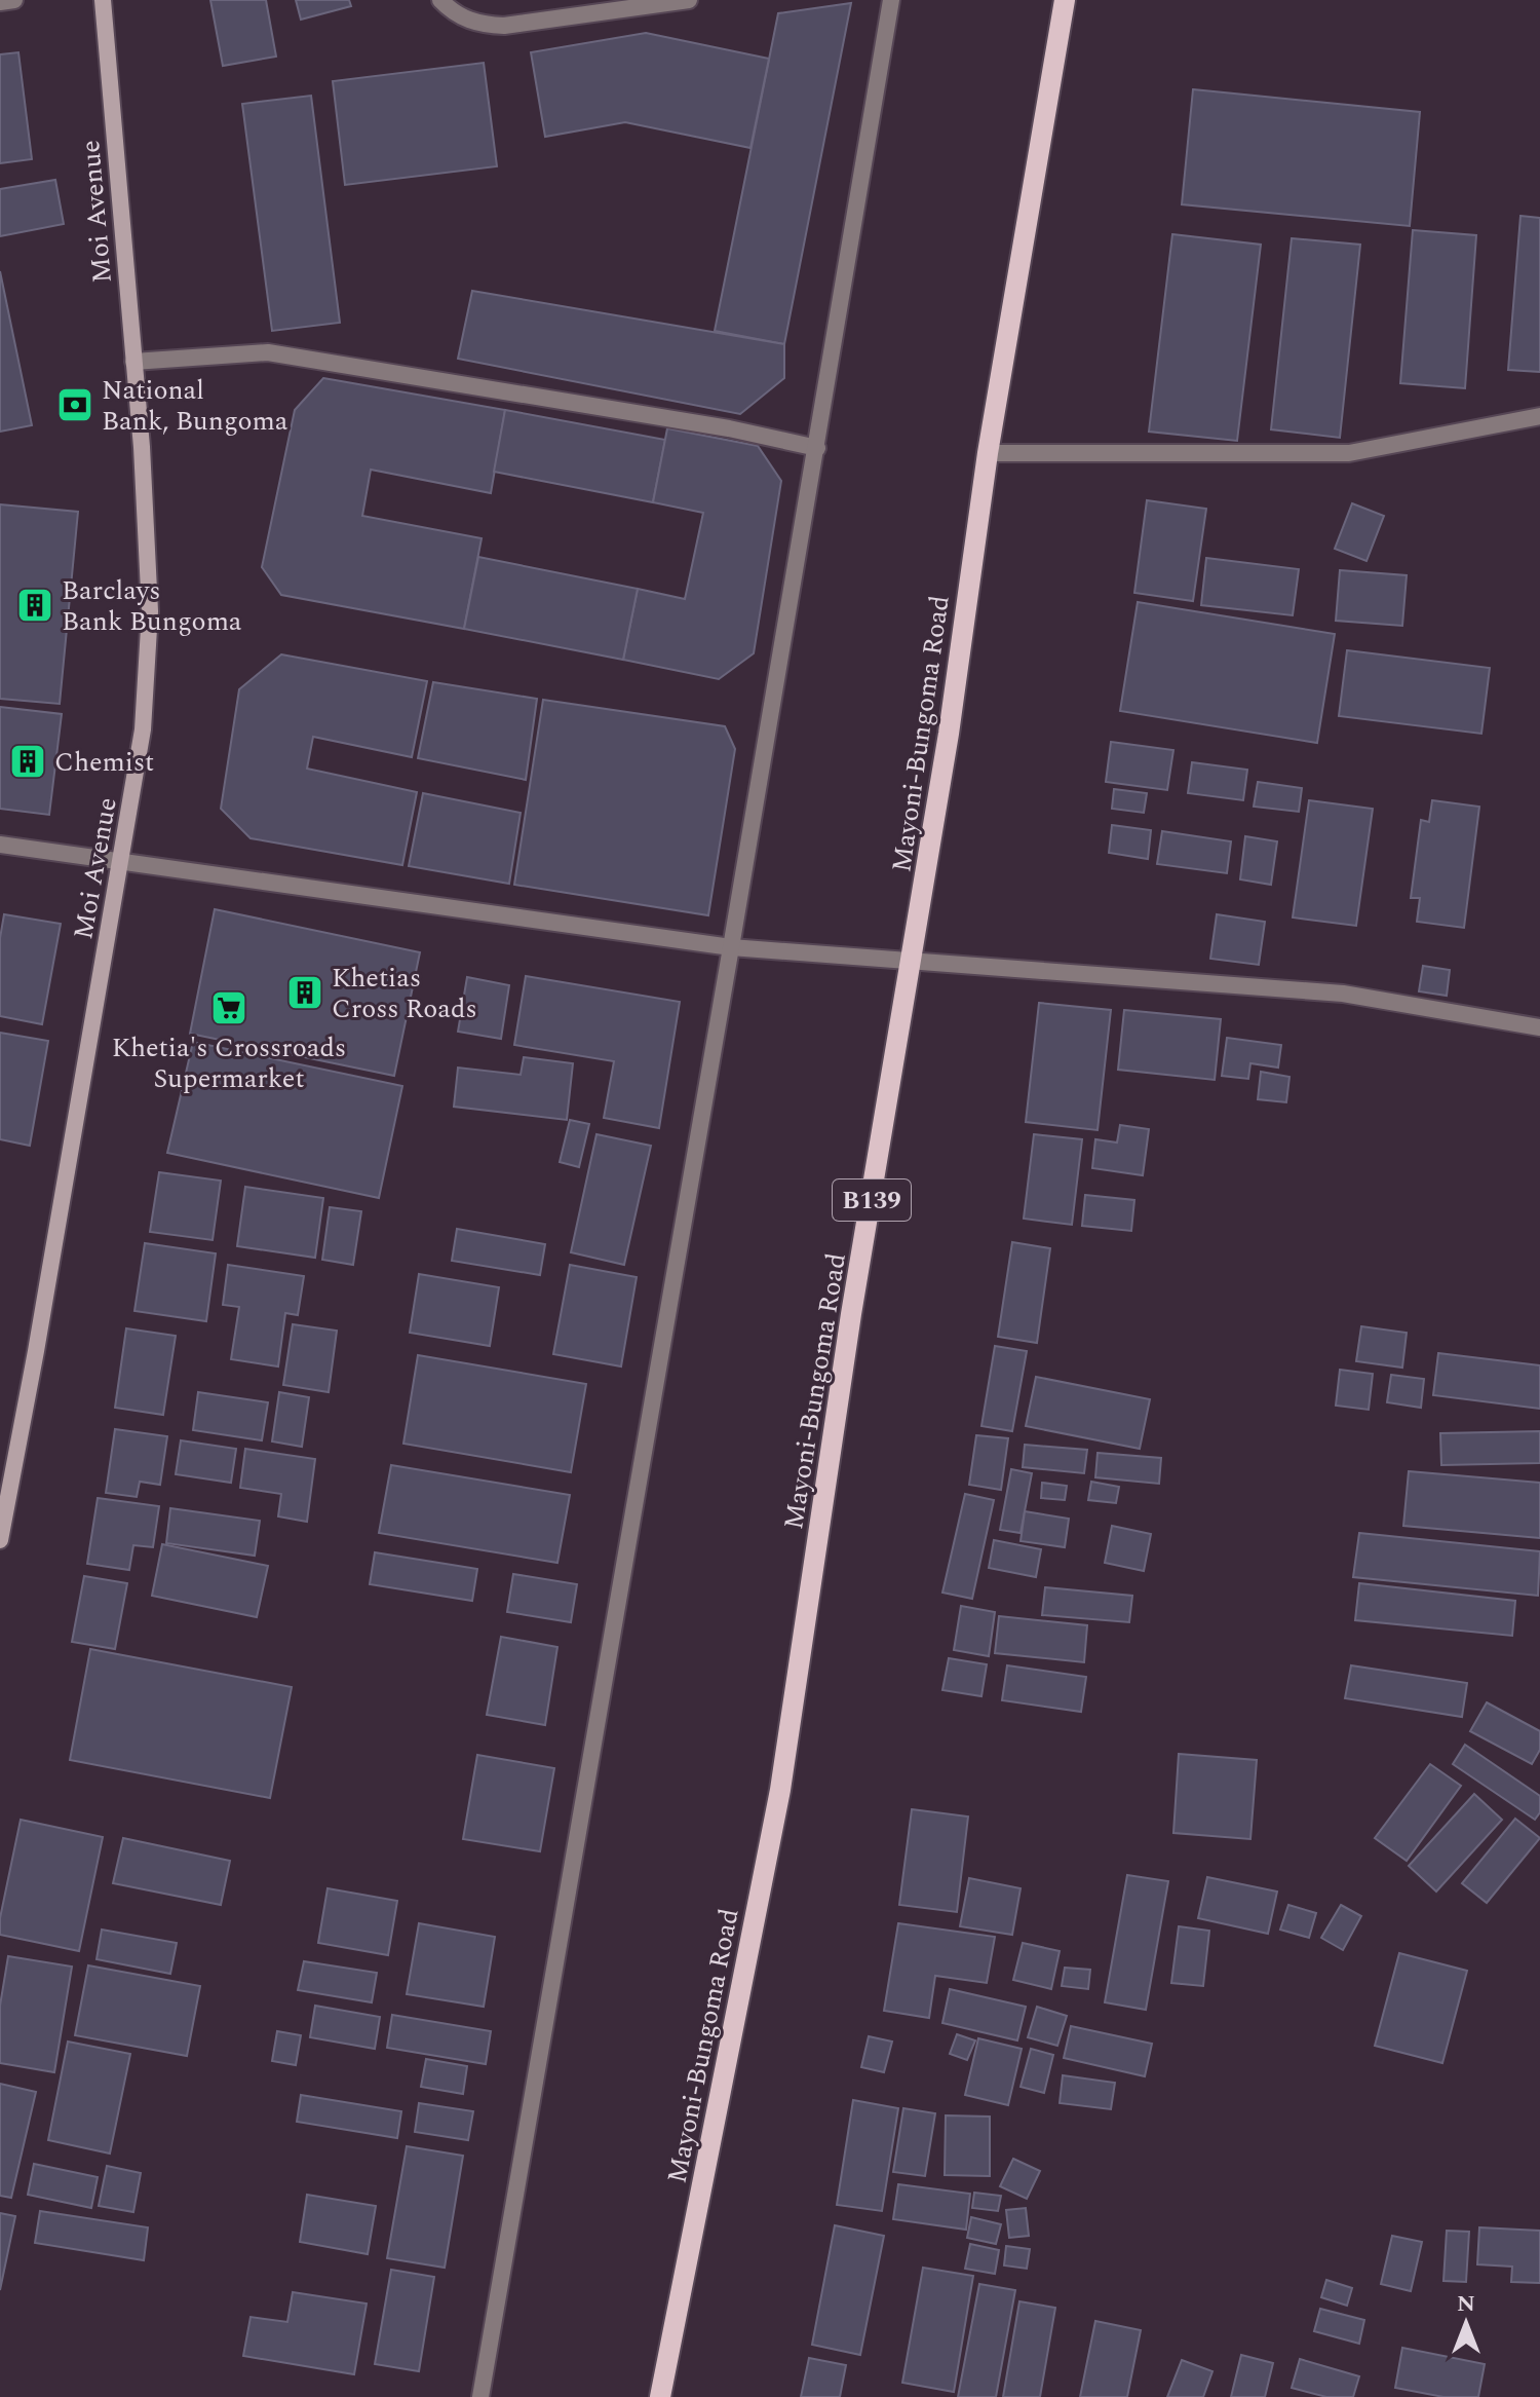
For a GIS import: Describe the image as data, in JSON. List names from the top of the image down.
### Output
{
  "streets": {
    "main road": ["Mayoni-Bungoma Road", "B139"],
    "street": ["Moi Avenue"]
  },
  "places": {
    "bank": ["National Bank, Bungoma"],
    "building": ["Barclays Bank Bungoma", "Chemist", "Khetias Cross Roads"],
    "supermarket": ["Khetia's Crossroads Supermarket"]
  },
  "north": "top"
}
